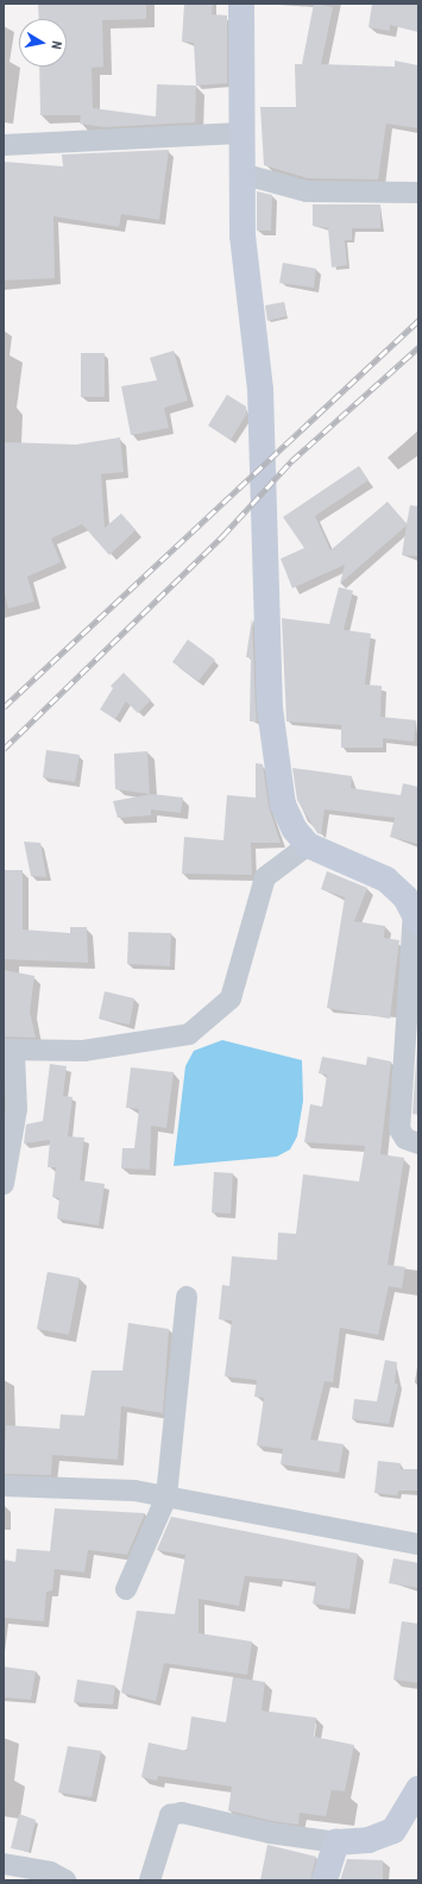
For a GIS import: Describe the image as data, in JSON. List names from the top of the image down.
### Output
{
  "north": "right"
}
